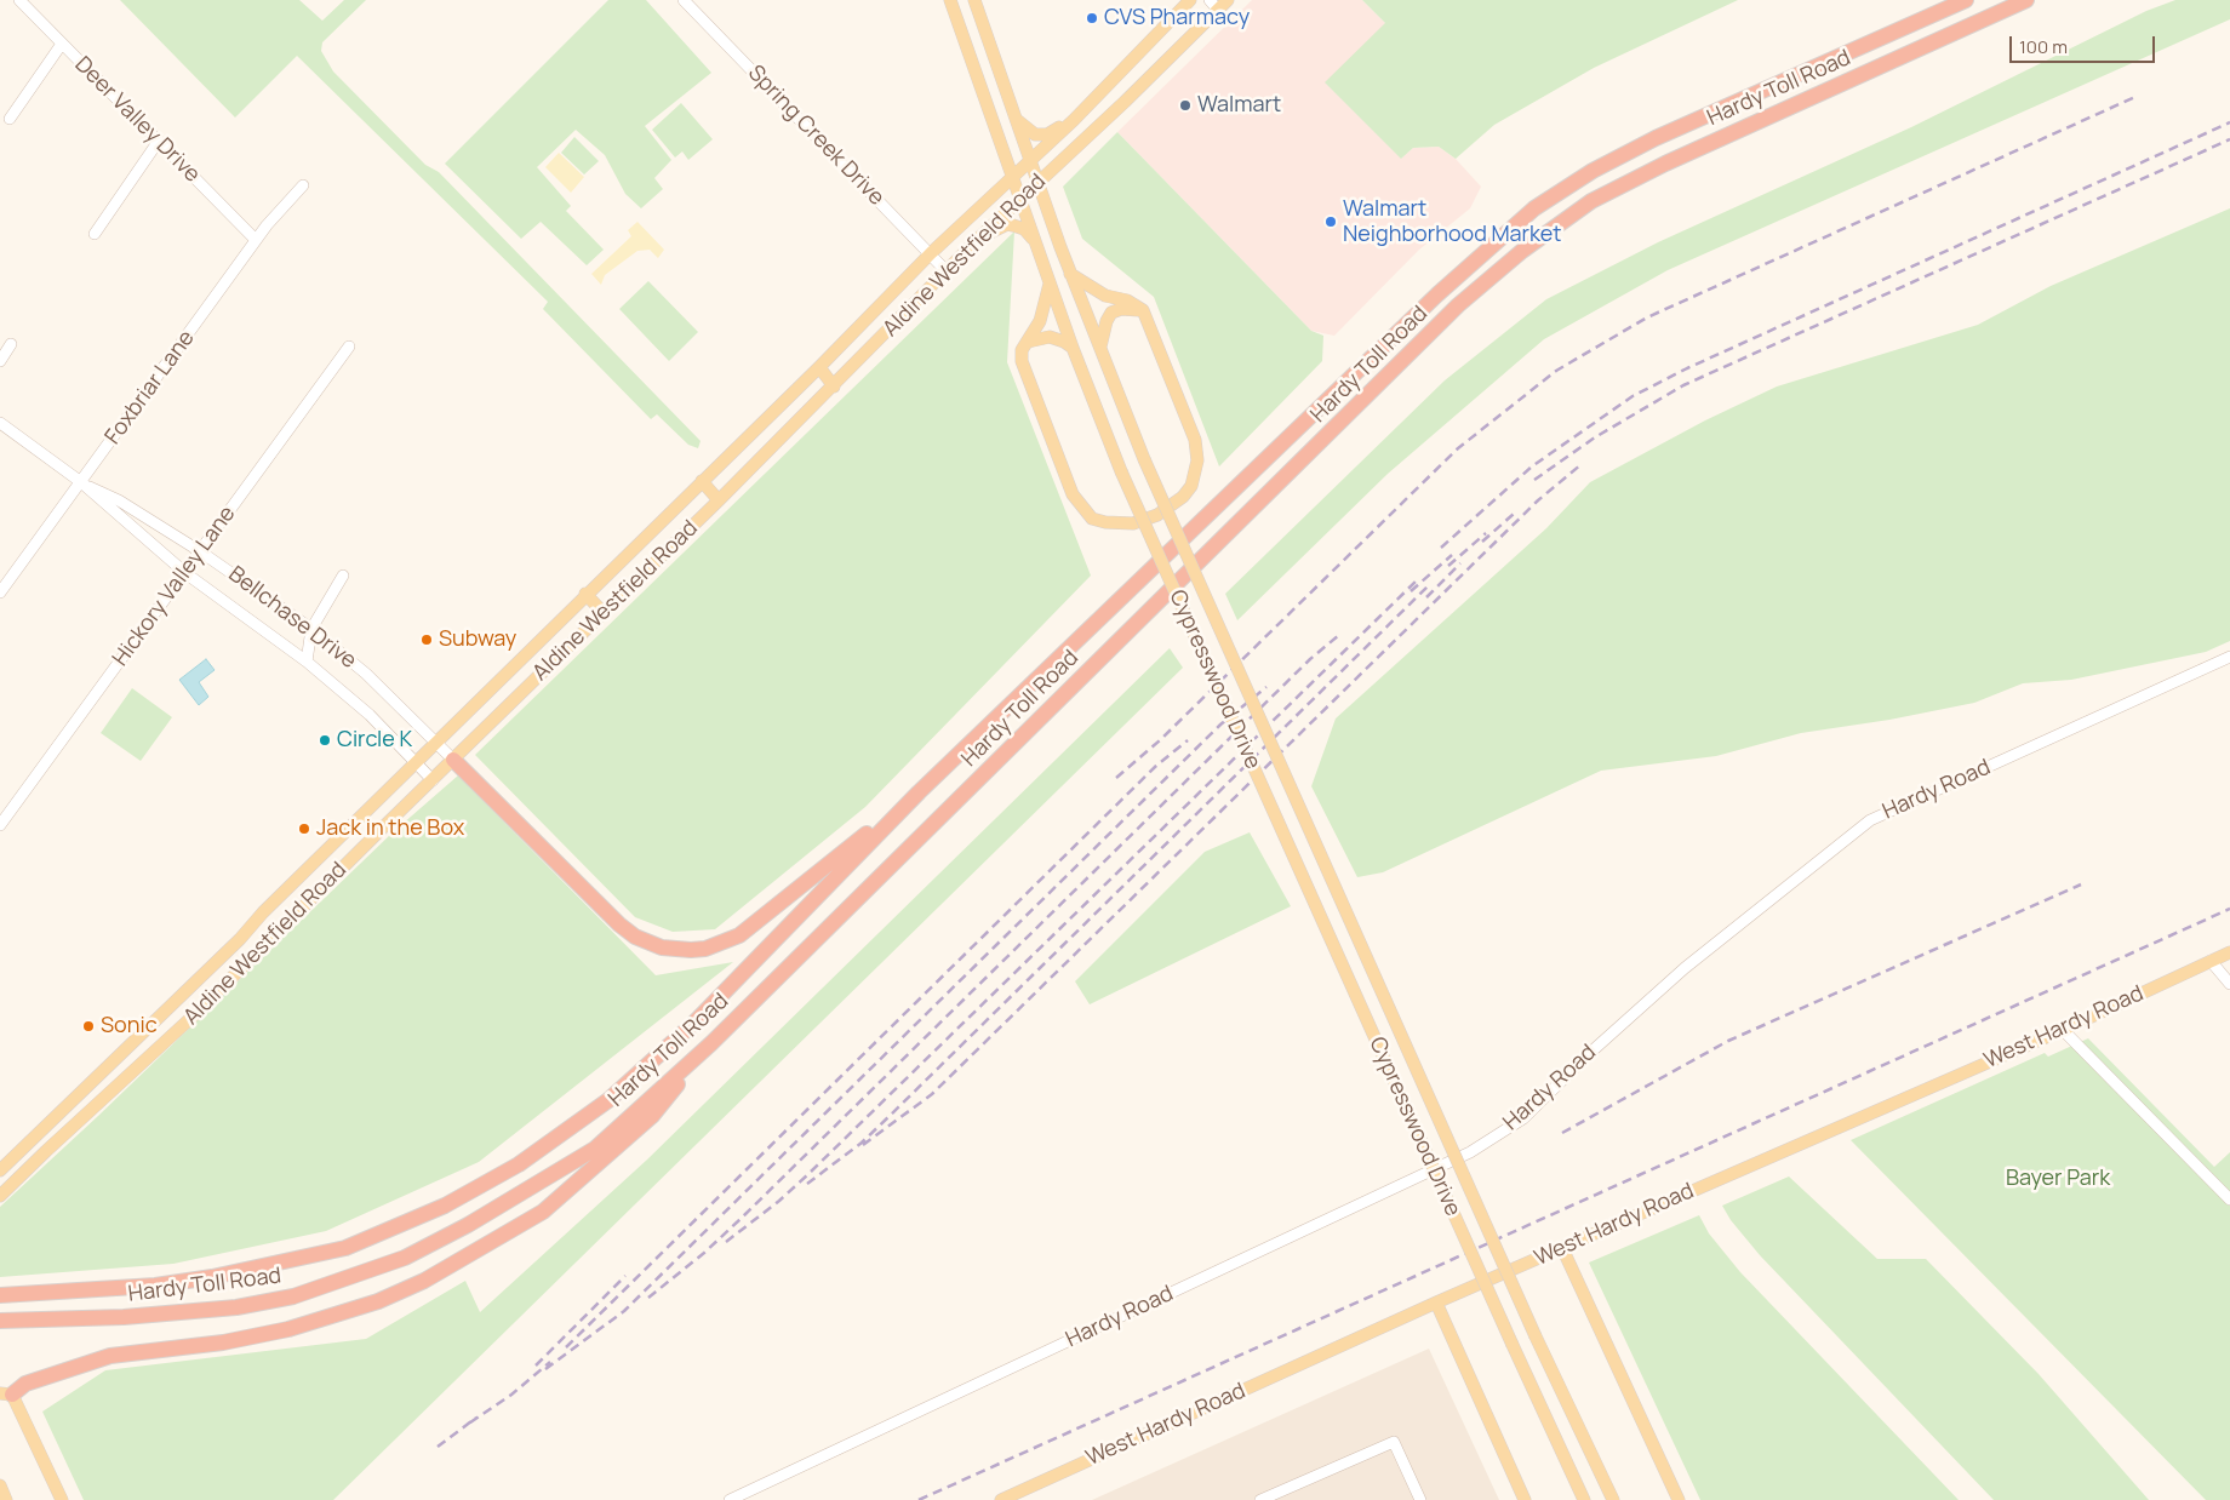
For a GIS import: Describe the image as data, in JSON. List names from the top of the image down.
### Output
{
  "streets": {
    "highway": ["Hardy Toll Road"],
    "main road": ["Aldine Westfield Road", "Cypresswood Drive", "West Hardy Road"],
    "street": [
      "Deer Valley Drive",
      "Spring Creek Drive",
      "Foxbriar Lane",
      "Hickory Valley Lane",
      "Bellchase Drive",
      "Hardy Road"
    ]
  },
  "crossings": [
    ["Deer Valley Drive", "Foxbriar Lane"],
    ["Spring Creek Drive", "Aldine Westfield Road"],
    ["Aldine Westfield Road", "Bellchase Drive"],
    ["Aldine Westfield Road", "Cypresswood Drive"],
    ["Foxbriar Lane", "Bellchase Drive"],
    ["Hickory Valley Lane", "Bellchase Drive"]
  ],
  "parks": ["Bayer Park"],
  "places": [
    "CVS Pharmacy",
    "Walmart",
    "Walmart Neighborhood Market",
    "Subway",
    "Circle K",
    "Jack in the Box",
    "Sonic"
  ],
  "scale_bar": "100 m"
}
